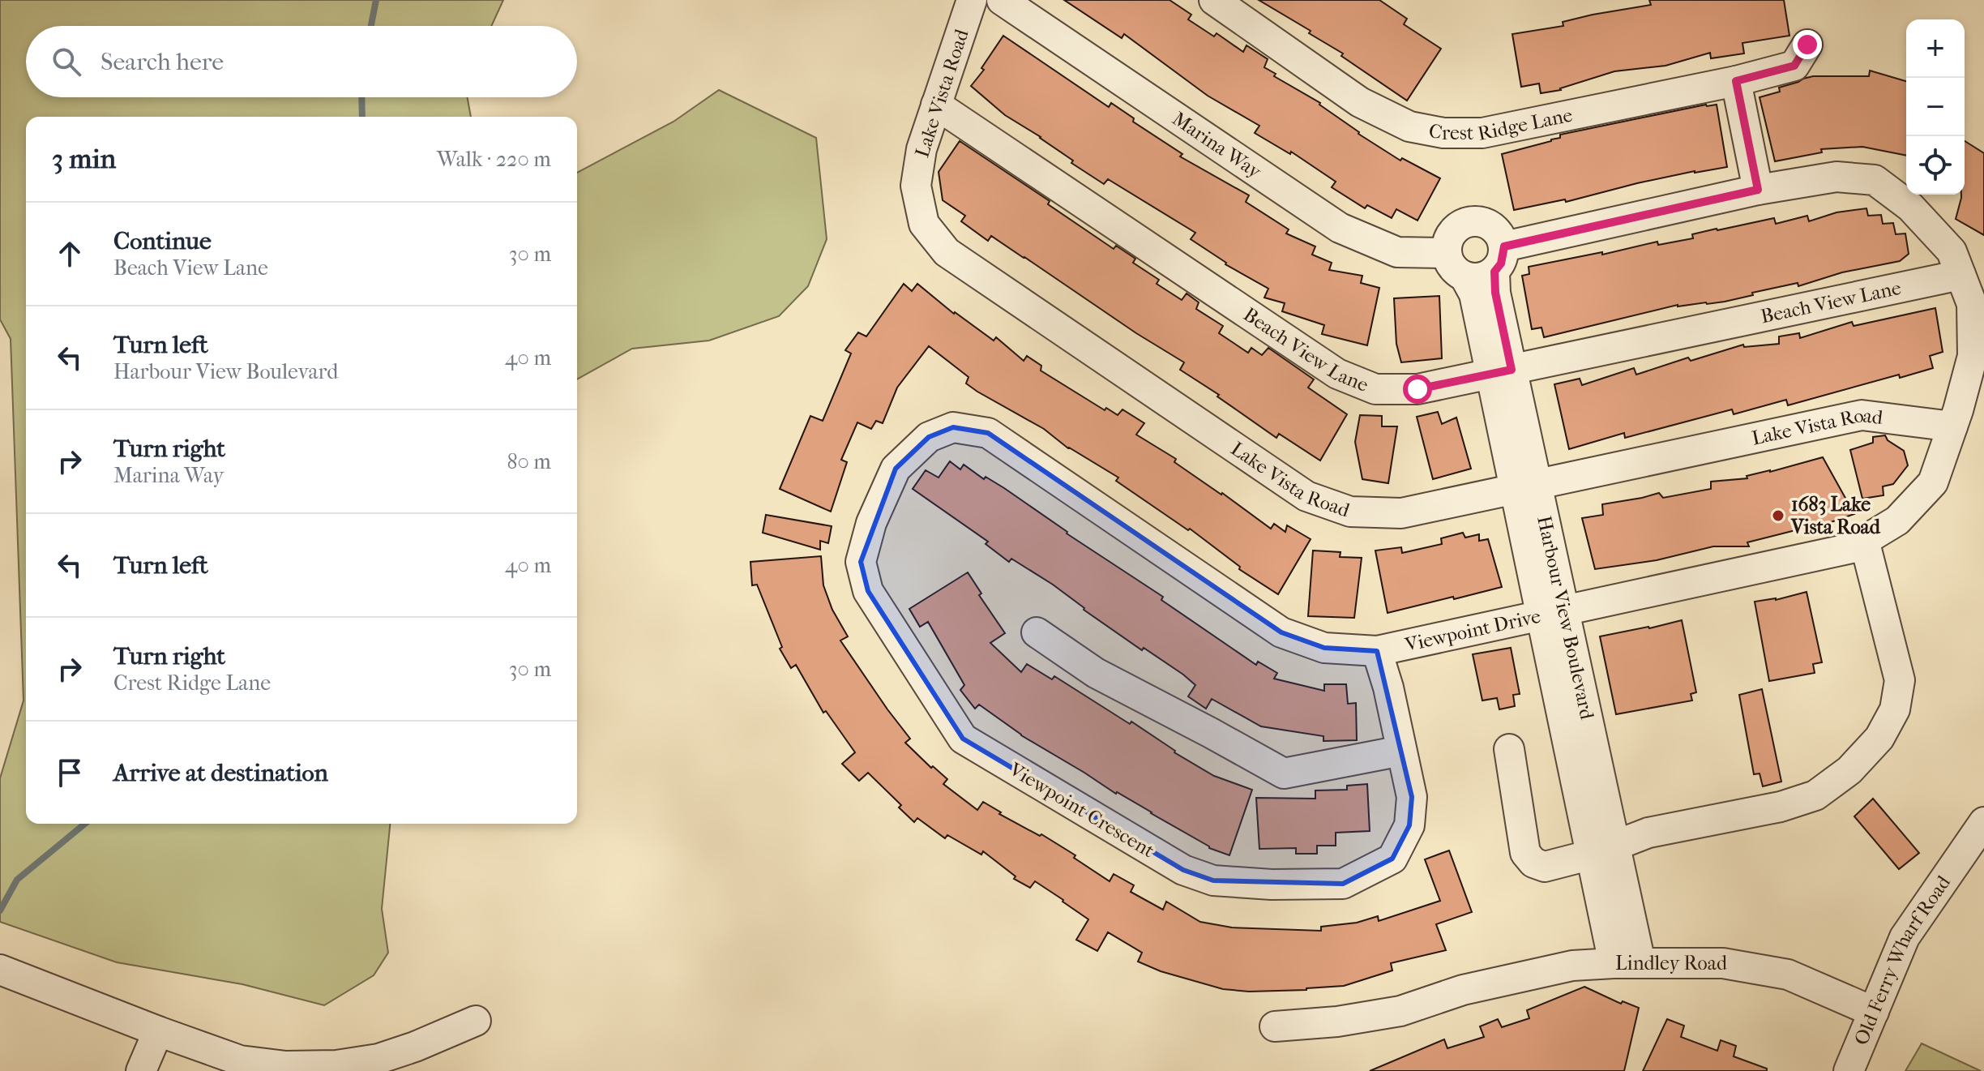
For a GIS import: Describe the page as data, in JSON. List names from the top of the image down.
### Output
{
  "streets": {
    "street": [
      "Lake Vista Road",
      "Crest Ridge Lane",
      "Marina Way",
      "Beach View Lane",
      "Harbour View Boulevard",
      "Viewpoint Drive",
      "Viewpoint Crescent",
      "Old Ferry Wharf Road",
      "Lindley Road"
    ]
  },
  "crossings": [
    ["Lake Vista Road", "Beach View Lane"],
    ["Lake Vista Road", "Harbour View Boulevard"],
    ["Lake Vista Road", "Viewpoint Drive"],
    ["Marina Way", "Harbour View Boulevard"],
    ["Beach View Lane", "Harbour View Boulevard"],
    ["Harbour View Boulevard", "Viewpoint Drive"],
    ["Harbour View Boulevard", "Lindley Road"],
    ["Viewpoint Drive", "Viewpoint Crescent"],
    ["Old Ferry Wharf Road", "Lindley Road"]
  ],
  "places": ["1683 Lake Vista Road"],
  "page": {
    "map_buttons": ["+", "−"],
    "search": "Search here",
    "heading": ["3 min", "Walk · 220 m"],
    "list": [
      ["Continue", "Beach View Lane", "30 m"],
      ["Turn left", "Harbour View Boulevard", "40 m"],
      ["Turn right", "Marina Way", "80 m"],
      ["Turn left", "40 m"],
      ["Turn right", "Crest Ridge Lane", "30 m"],
      "Arrive at destination"
    ]
  }
}
